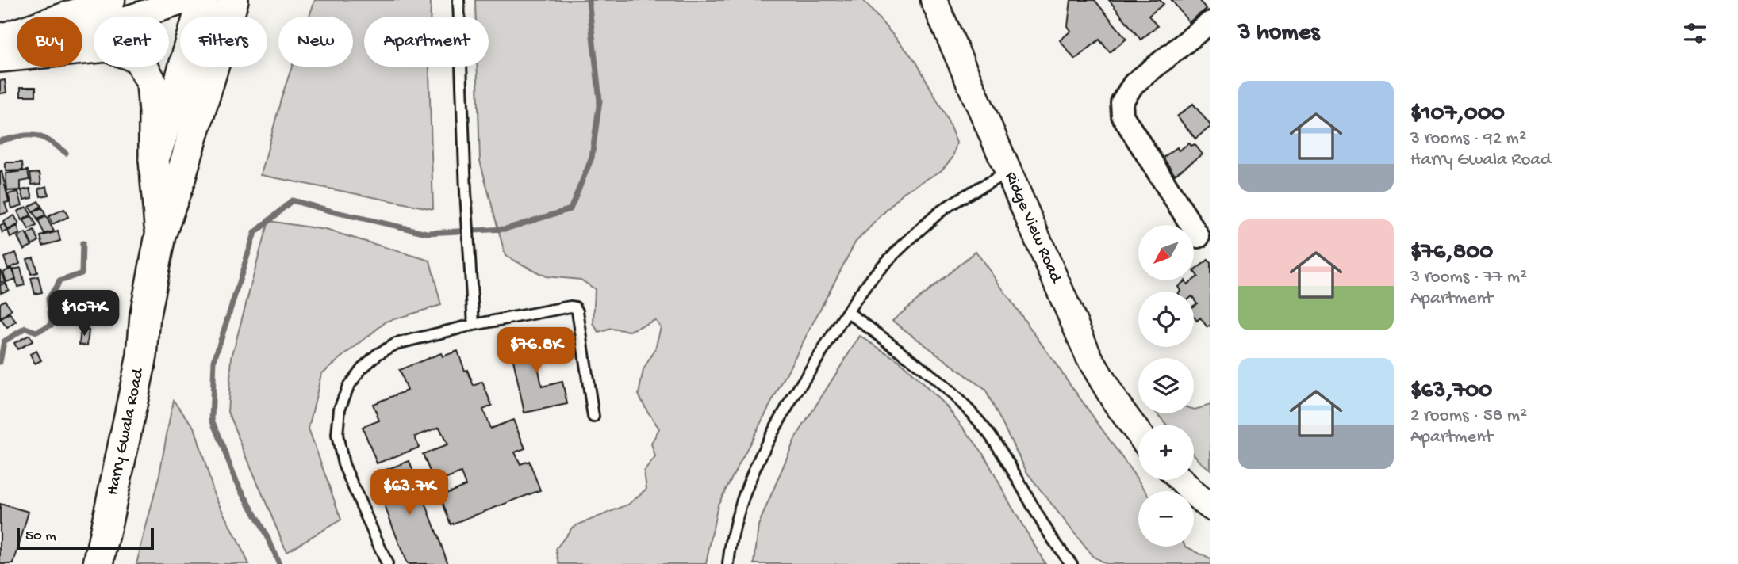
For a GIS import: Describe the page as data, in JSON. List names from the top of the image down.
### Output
{
  "streets": {
    "main road": ["Harry Gwala Road"],
    "street": ["Ridge View Road"]
  },
  "scale_bar": "50 m",
  "north": "bottom left",
  "page": {
    "heading": "3 homes",
    "chip": [
      "Buy",
      "Rent",
      "Filters",
      "New",
      "Apartment"
    ],
    "list": [
      {
        "name": "$107,000",
        "note": "3 rooms · 92 m² · Harry Gwala Road"
      },
      {
        "name": "$76,800",
        "note": "3 rooms · 77 m² · Apartment"
      },
      {
        "name": "$63,700",
        "note": "2 rooms · 58 m² · Apartment"
      }
    ],
    "map_buttons": ["+", "−"],
    "price": ["$107K", "$76.8K", "$63.7K"],
    "scale": "50 m"
  }
}
